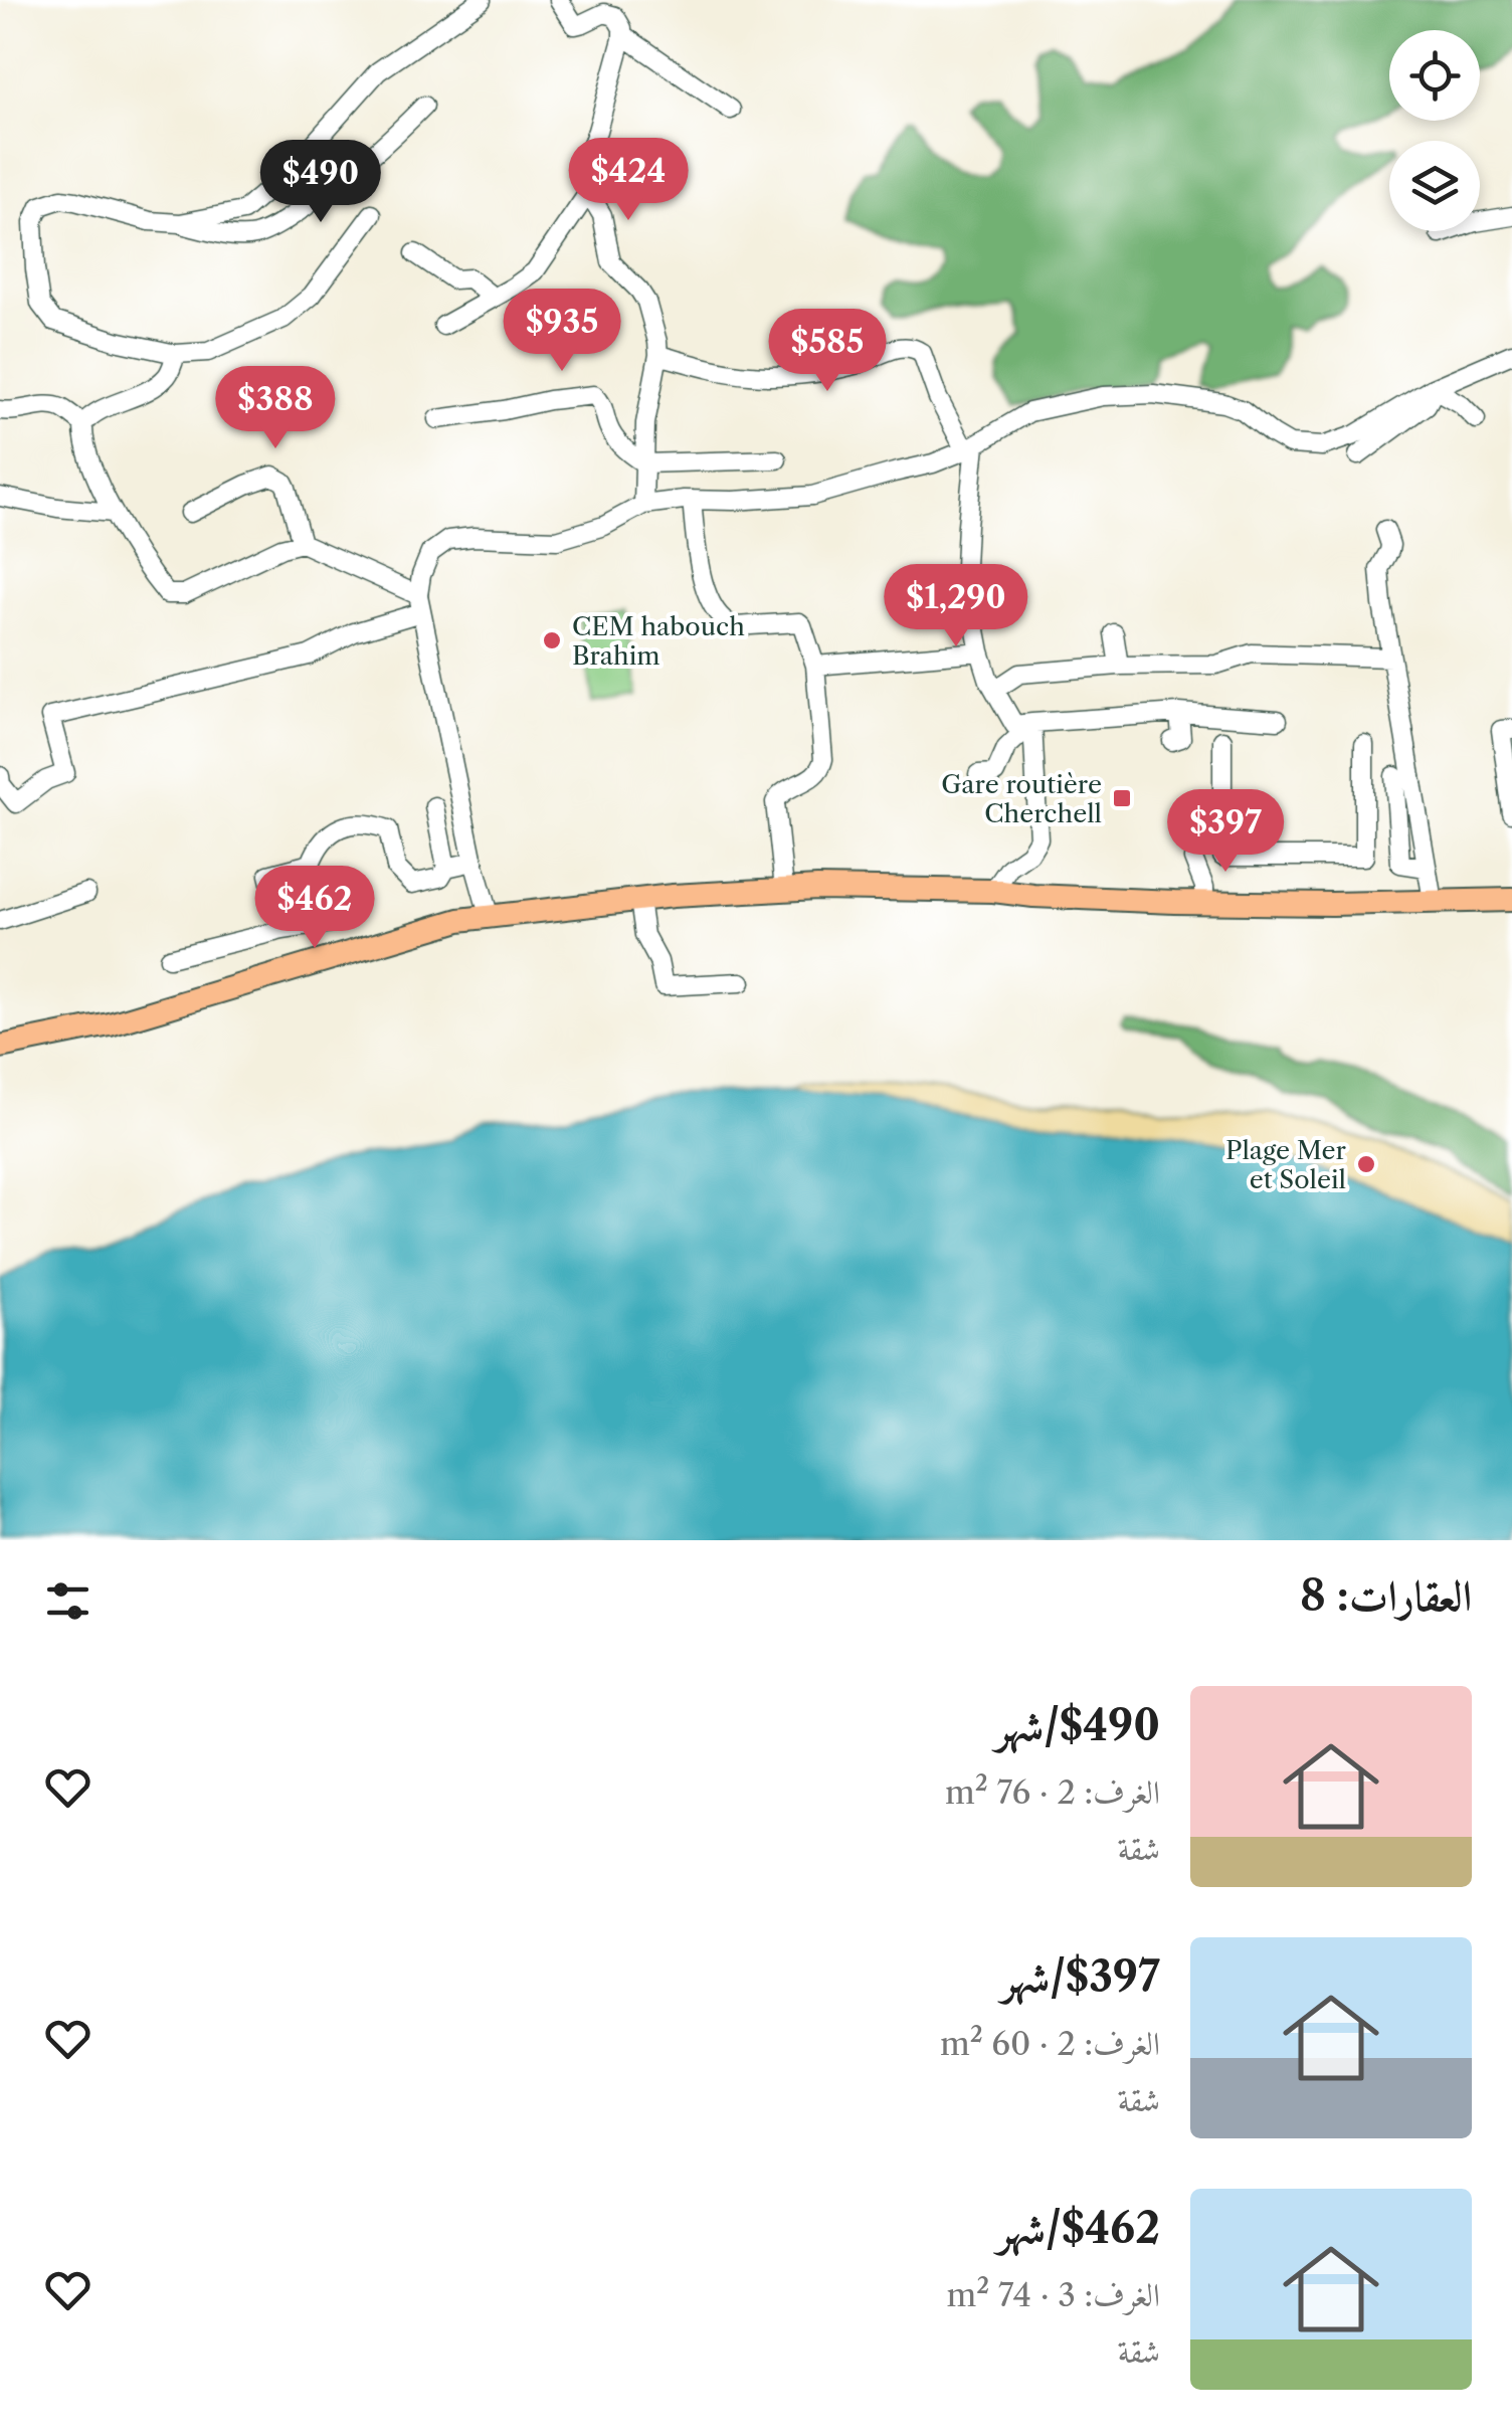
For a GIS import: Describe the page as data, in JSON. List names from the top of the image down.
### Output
{
  "places": {
    "other": ["CEM habouch Brahim", "Plage Mer et Soleil"],
    "transit": ["Gare routière Cherchell"]
  },
  "page": {
    "price": [
      "$424",
      "$490",
      "$935",
      "$585",
      "$388",
      "$1,290",
      "$397",
      "$462"
    ],
    "heading": "العقارات: 8",
    "list": [
      {
        "name": "$490/شهر",
        "note": "الغرف: 2 · 76 m² · شقة"
      },
      {
        "name": "$397/شهر",
        "note": "الغرف: 2 · 60 m² · شقة"
      },
      {
        "name": "$462/شهر",
        "note": "الغرف: 3 · 74 m² · شقة"
      }
    ]
  }
}
